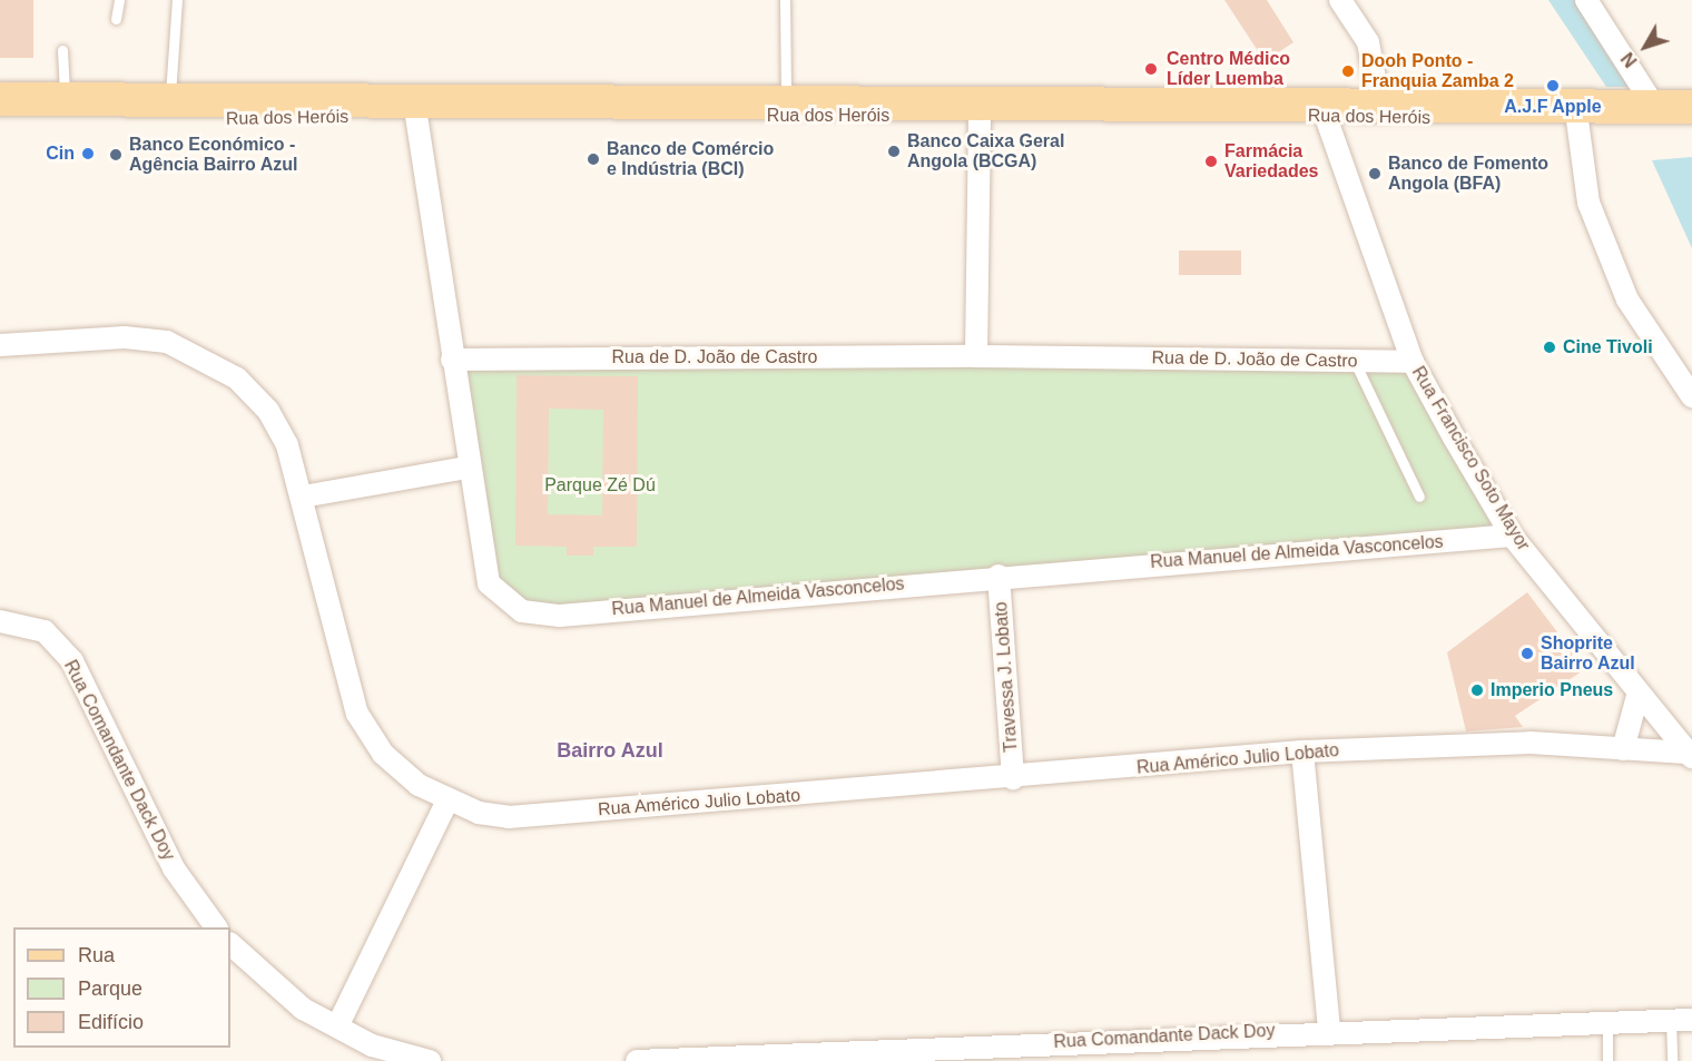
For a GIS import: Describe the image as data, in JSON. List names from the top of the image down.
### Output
{
  "streets": {
    "main road": ["Rua dos Heróis"],
    "street": [
      "Rua de D. João de Castro",
      "Rua Francisco Soto Mayor",
      "Rua Manuel de Almeida Vasconcelos",
      "Travessa J. Lobato",
      "Rua Américo Julio Lobato",
      "Rua Comandante Dack Doy"
    ]
  },
  "crossings": [
    ["Rua dos Heróis", "Rua Francisco Soto Mayor"],
    ["Rua dos Heróis", "Rua Manuel de Almeida Vasconcelos"],
    ["Rua de D. João de Castro", "Rua Francisco Soto Mayor"],
    ["Rua de D. João de Castro", "Rua Manuel de Almeida Vasconcelos"],
    ["Rua Francisco Soto Mayor", "Rua Manuel de Almeida Vasconcelos"],
    ["Rua Francisco Soto Mayor", "Rua Américo Julio Lobato"],
    ["Rua Manuel de Almeida Vasconcelos", "Travessa J. Lobato"],
    ["Travessa J. Lobato", "Rua Américo Julio Lobato"]
  ],
  "districts": ["Bairro Azul"],
  "parks": ["Parque Zé Dú"],
  "places": [
    "Centro Médico Líder Luemba",
    "Dooh Ponto - Franquia Zamba 2",
    "A.J.F Apple",
    "Banco Caixa Geral Angola (BCGA)",
    "Cin",
    "Banco Económico - Agência Bairro Azul",
    "Banco de Comércio e Indústria (BCI)",
    "Farmácia Variedades",
    "Banco de Fomento Angola (BFA)",
    "Cine Tivoli",
    "Shoprite Bairro Azul",
    "Imperio Pneus"
  ],
  "legend": ["Rua", "Parque", "Edifício"],
  "north": "bottom left"
}
